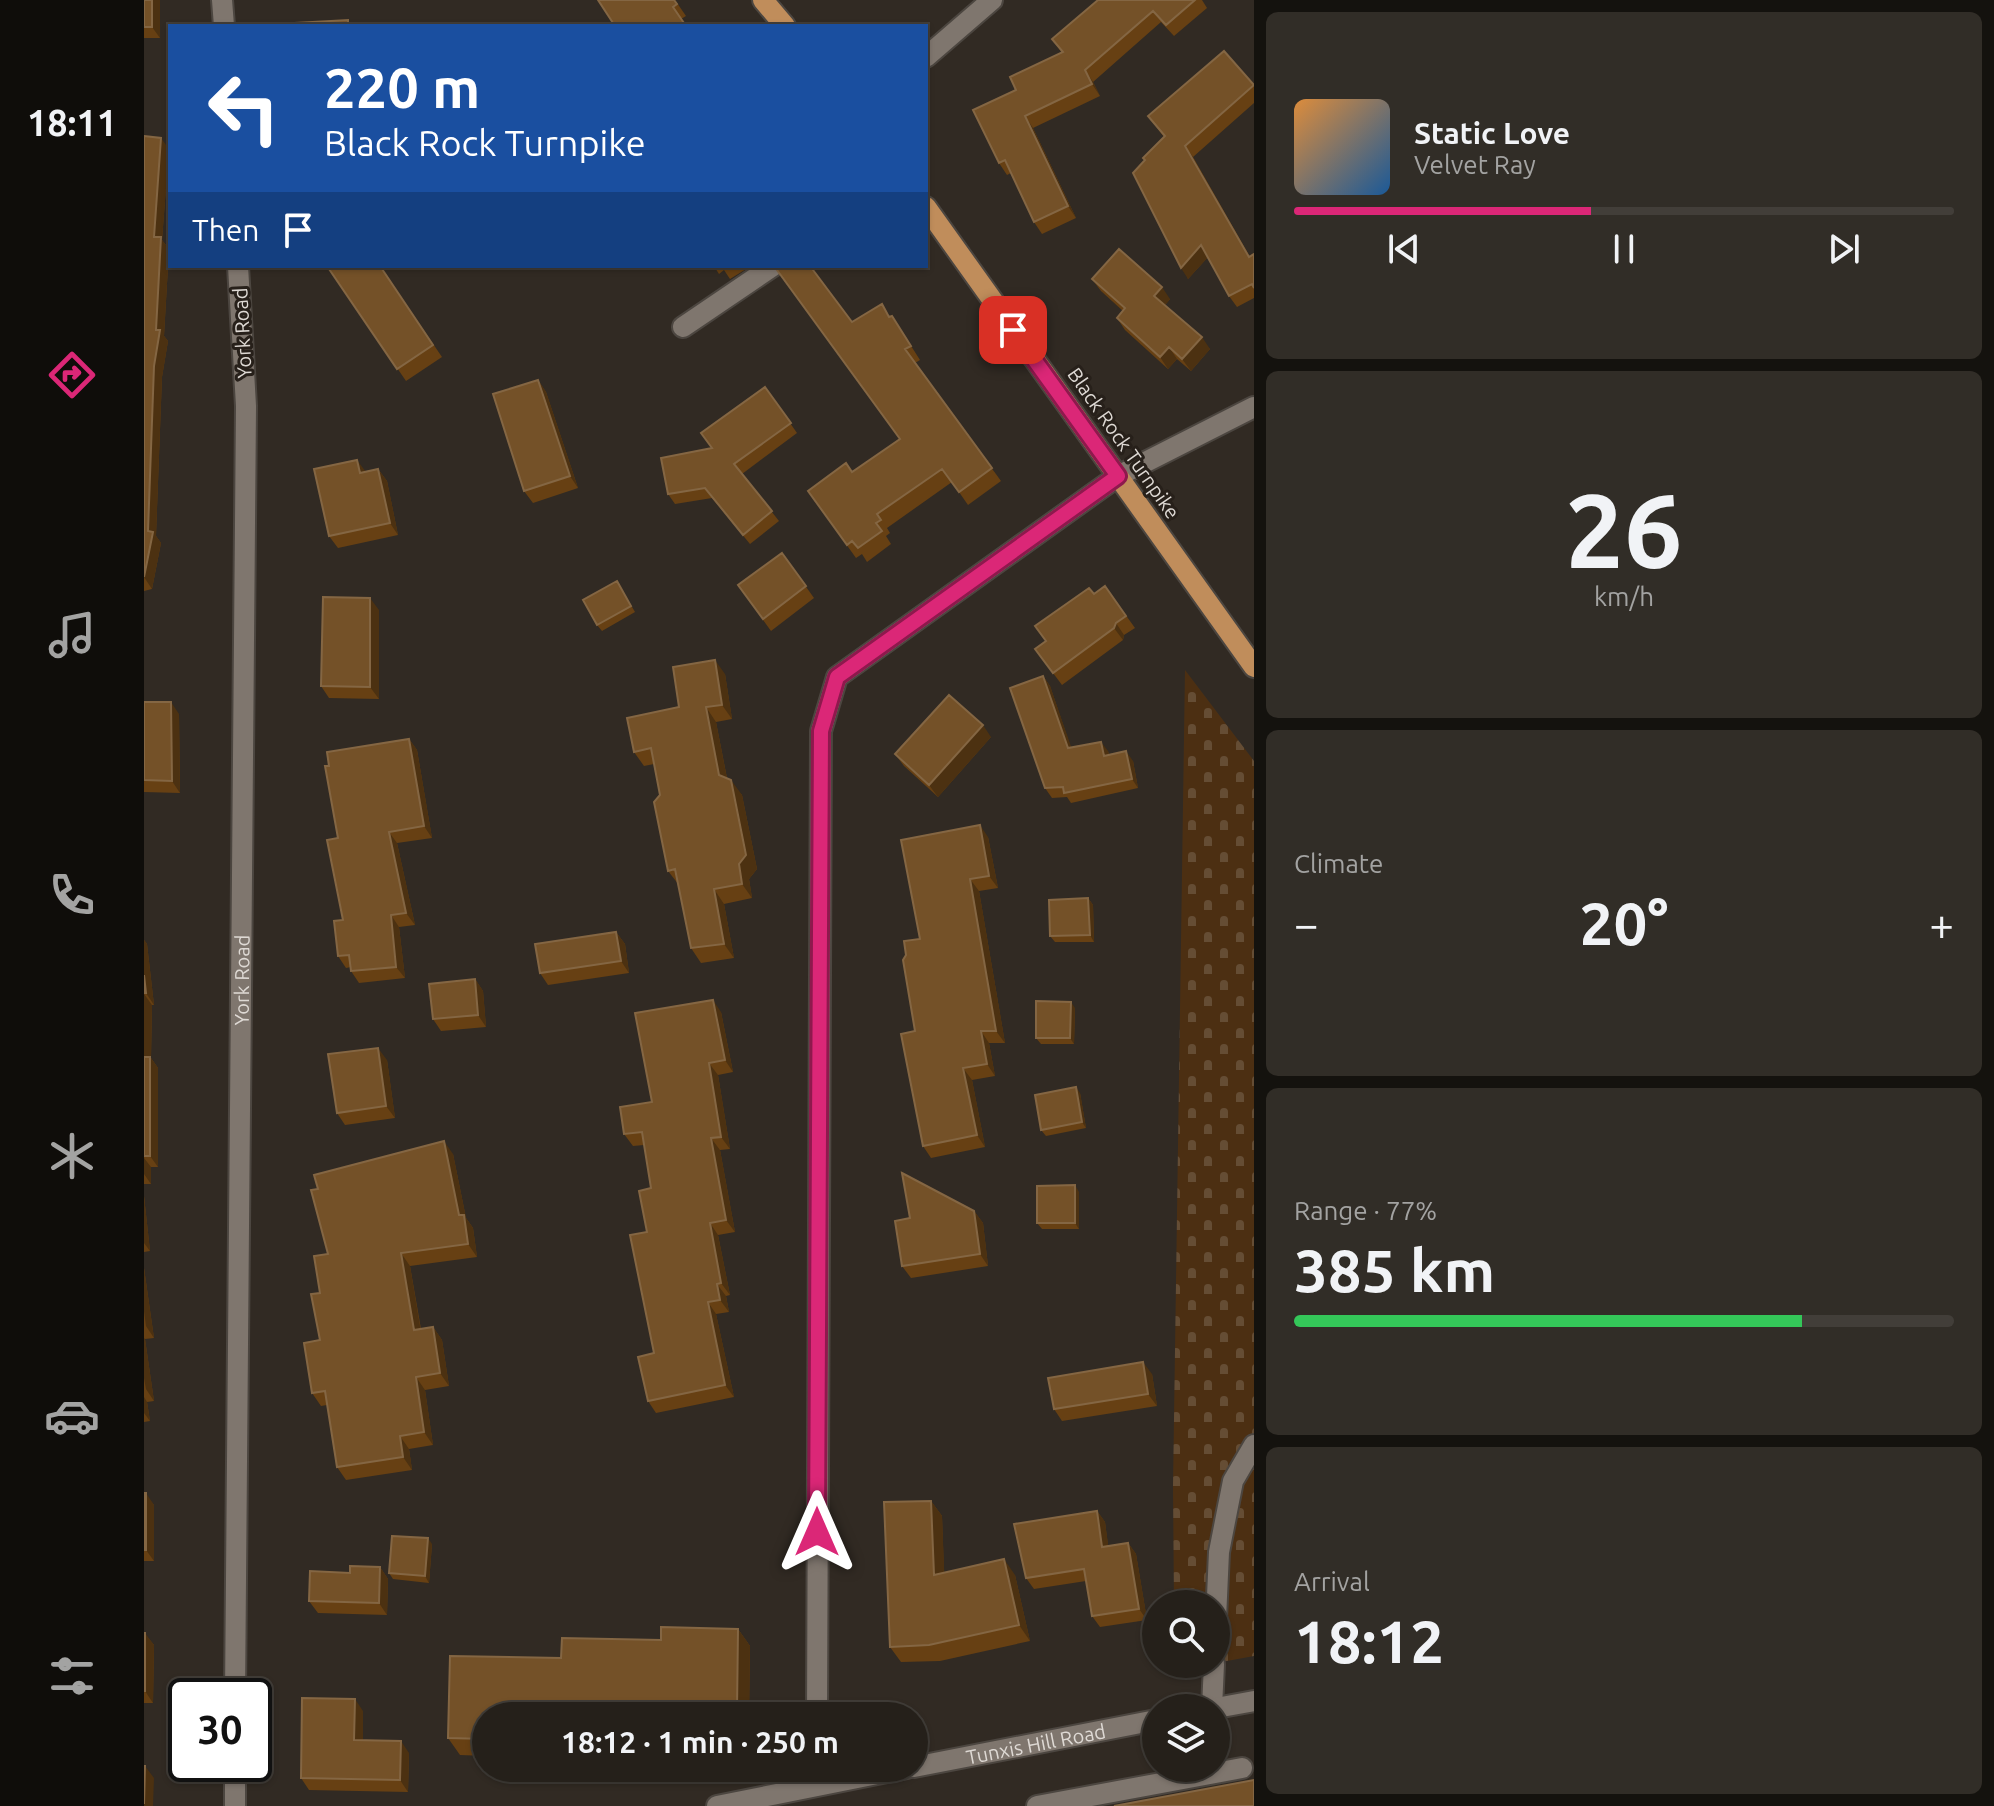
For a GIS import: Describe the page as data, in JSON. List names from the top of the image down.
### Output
{
  "streets": {
    "main road": ["Black Rock Turnpike"],
    "street": ["York Road", "Tunxis Hill Road"]
  },
  "page": {
    "tabs": "18:11",
    "turn": ["220 m", "Black Rock Turnpike"],
    "song": ["Static Love", "Velvet Ray"],
    "then": "Then",
    "tile": [
      ["26", "km/h"],
      "Climate",
      ["Range · 77%", "385 km"],
      ["Arrival", "18:12"]
    ],
    "heat": ["−", "20°", "+"],
    "limit": "30",
    "trip": "18:12 · 1 min · 250 m"
  }
}
